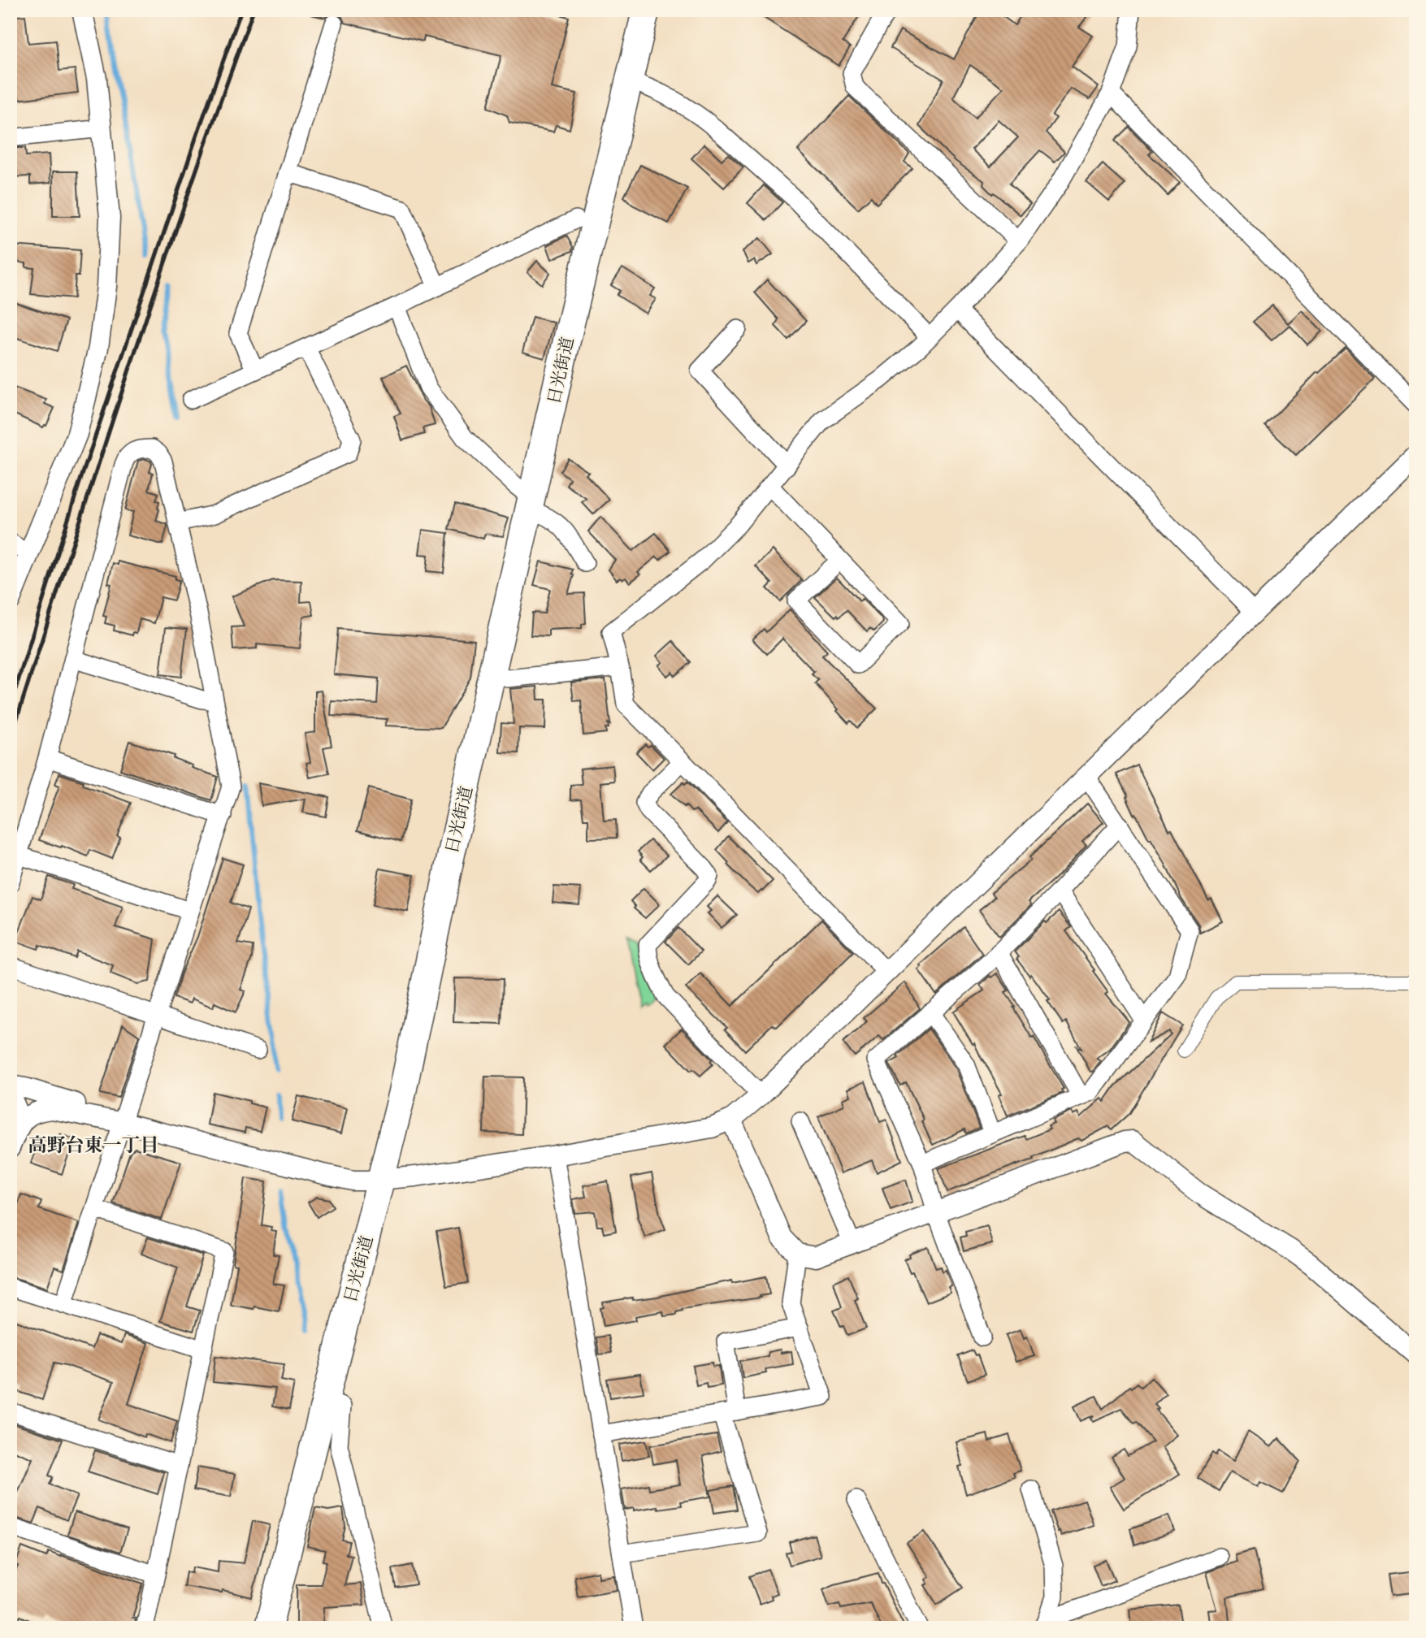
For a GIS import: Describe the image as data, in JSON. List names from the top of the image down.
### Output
{
  "streets": {
    "highway": ["日光街道"]
  },
  "districts": ["高野台東一丁目"]
}
